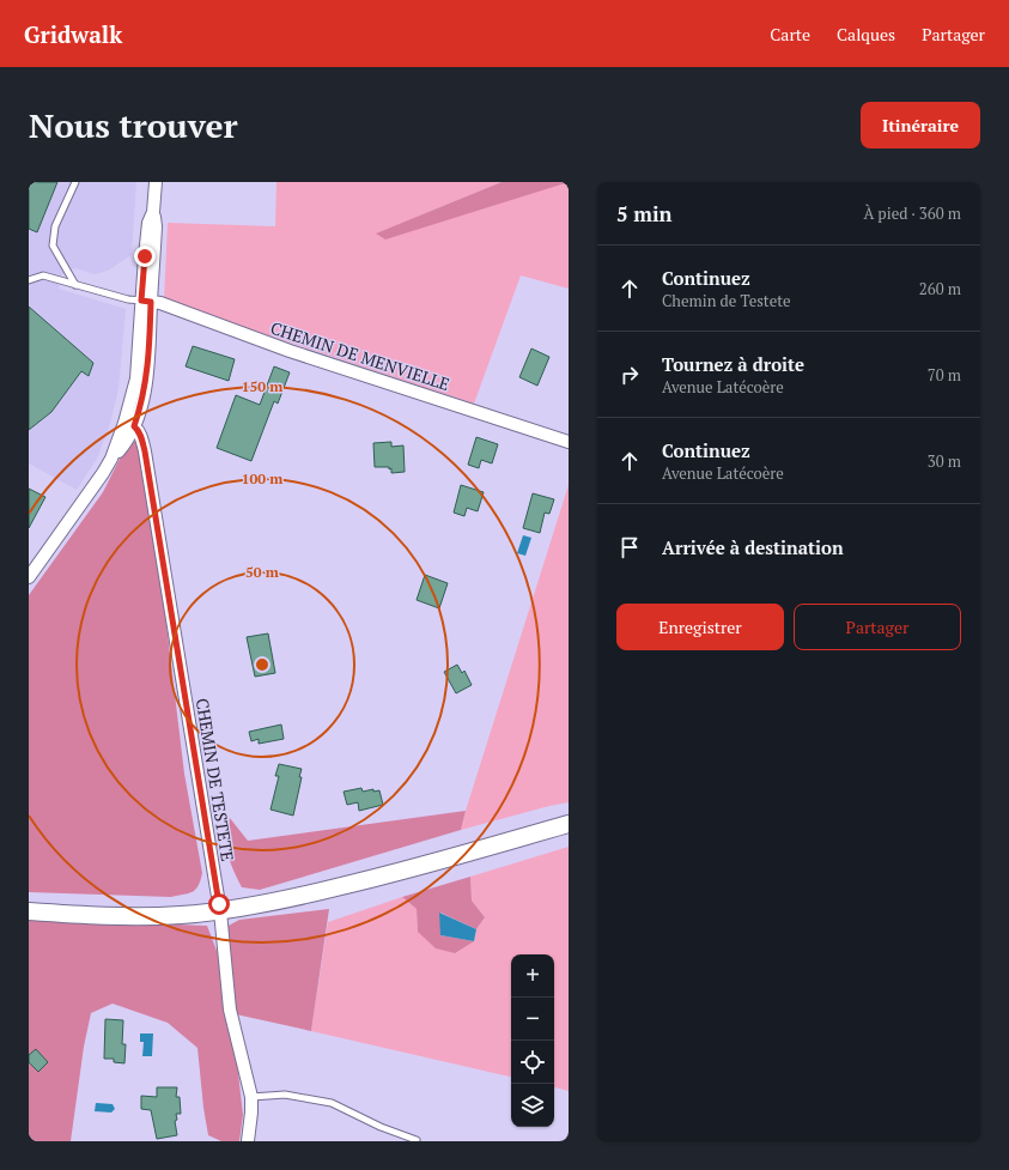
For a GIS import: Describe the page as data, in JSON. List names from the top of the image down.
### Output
{
  "streets": {
    "street": ["CHEMIN DE MENVIELLE", "CHEMIN DE TESTETE"]
  },
  "page": {
    "header": "Gridwalk",
    "nav": ["Carte", "Calques", "Partager"],
    "buttons": [
      "Itinéraire",
      ["Enregistrer", "Partager"]
    ],
    "title": "Nous trouver",
    "heading": ["5 min", "À pied · 360 m"],
    "list": [
      ["Continuez", "Chemin de Testete", "260 m"],
      ["Tournez à droite", "Avenue Latécoère", "70 m"],
      ["Continuez", "Avenue Latécoère", "30 m"],
      "Arrivée à destination"
    ],
    "map_buttons": ["+", "−"]
  },
  "rings": ["150 m", "100 m", "50 m"]
}
